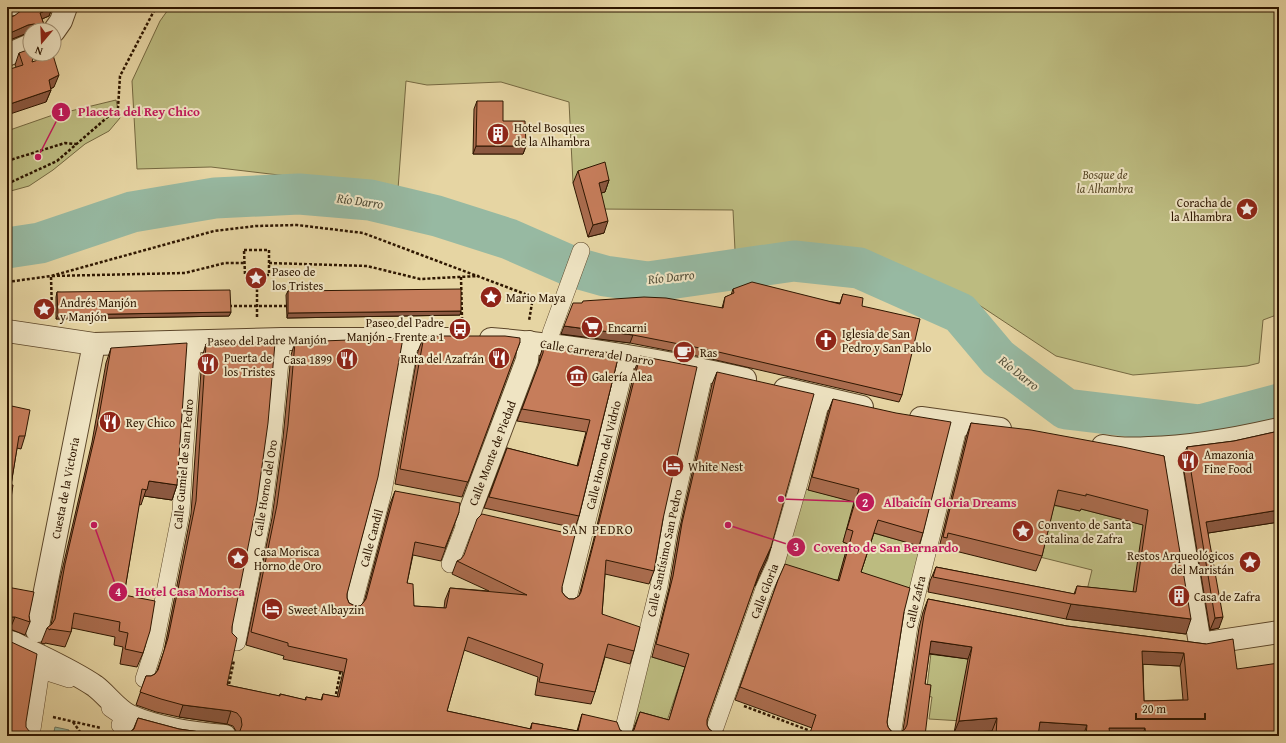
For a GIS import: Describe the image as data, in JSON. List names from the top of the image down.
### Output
{
  "streets": {
    "street": [
      "Paseo del Padre Manjón",
      "Calle Carrera del Darro",
      "Calle Monte de Piedad",
      "Calle Horno del Vidrio",
      "Calle Gumiel de San Pedro",
      "Cuesta de la Victoria",
      "Calle Horno del Oro",
      "Calle Candil",
      "Calle Santísimo San Pedro",
      "Calle Gloria",
      "Calle Zafra"
    ]
  },
  "crossings": [
    ["Paseo del Padre Manjón", "Calle Carrera del Darro"],
    ["Paseo del Padre Manjón", "Calle Monte de Piedad"],
    ["Paseo del Padre Manjón", "Calle Gumiel de San Pedro"],
    ["Paseo del Padre Manjón", "Cuesta de la Victoria"],
    ["Paseo del Padre Manjón", "Calle Horno del Oro"],
    ["Paseo del Padre Manjón", "Calle Candil"],
    ["Calle Carrera del Darro", "Calle Monte de Piedad"],
    ["Calle Carrera del Darro", "Calle Horno del Vidrio"],
    ["Calle Carrera del Darro", "Calle Santísimo San Pedro"],
    ["Calle Carrera del Darro", "Calle Gloria"]
  ],
  "districts": ["SAN PEDRO"],
  "water": ["Río Darro"],
  "parks": ["Bosque de la Alhambra"],
  "places": {
    "building": ["Hotel Bosques de la Alhambra", "Casa de Zafra"],
    "other": [
      "Placeta del Rey Chico",
      "Albaicín Gloria Dreams",
      "Hotel Casa Morisca",
      "Covento de San Bernardo"
    ],
    "place": [
      "Coracha de la Alhambra",
      "Paseo de los Tristes",
      "Mario Maya",
      "Andrés Manjón y Manjón",
      "Convento de Santa Catalina de Zafra",
      "Casa Morisca Horno de Oro",
      "Restos Arqueológicos del Maristán"
    ],
    "supermarket": ["Encarni"],
    "bus stop": ["Paseo del Padre Manjón - Frente a 1"],
    "church": ["Iglesia de San Pedro y San Pablo"],
    "cafe": ["Ras"],
    "restaurant": [
      "Ruta del Azafrán",
      "Casa 1899",
      "Puerta de los Tristes",
      "Rey Chico",
      "Amazonia Fine Food"
    ],
    "museum": ["Galería Alea"],
    "hotel": ["White Nest", "Sweet Albayzin"]
  },
  "scale_bar": "20 m",
  "north": "bottom"
}
